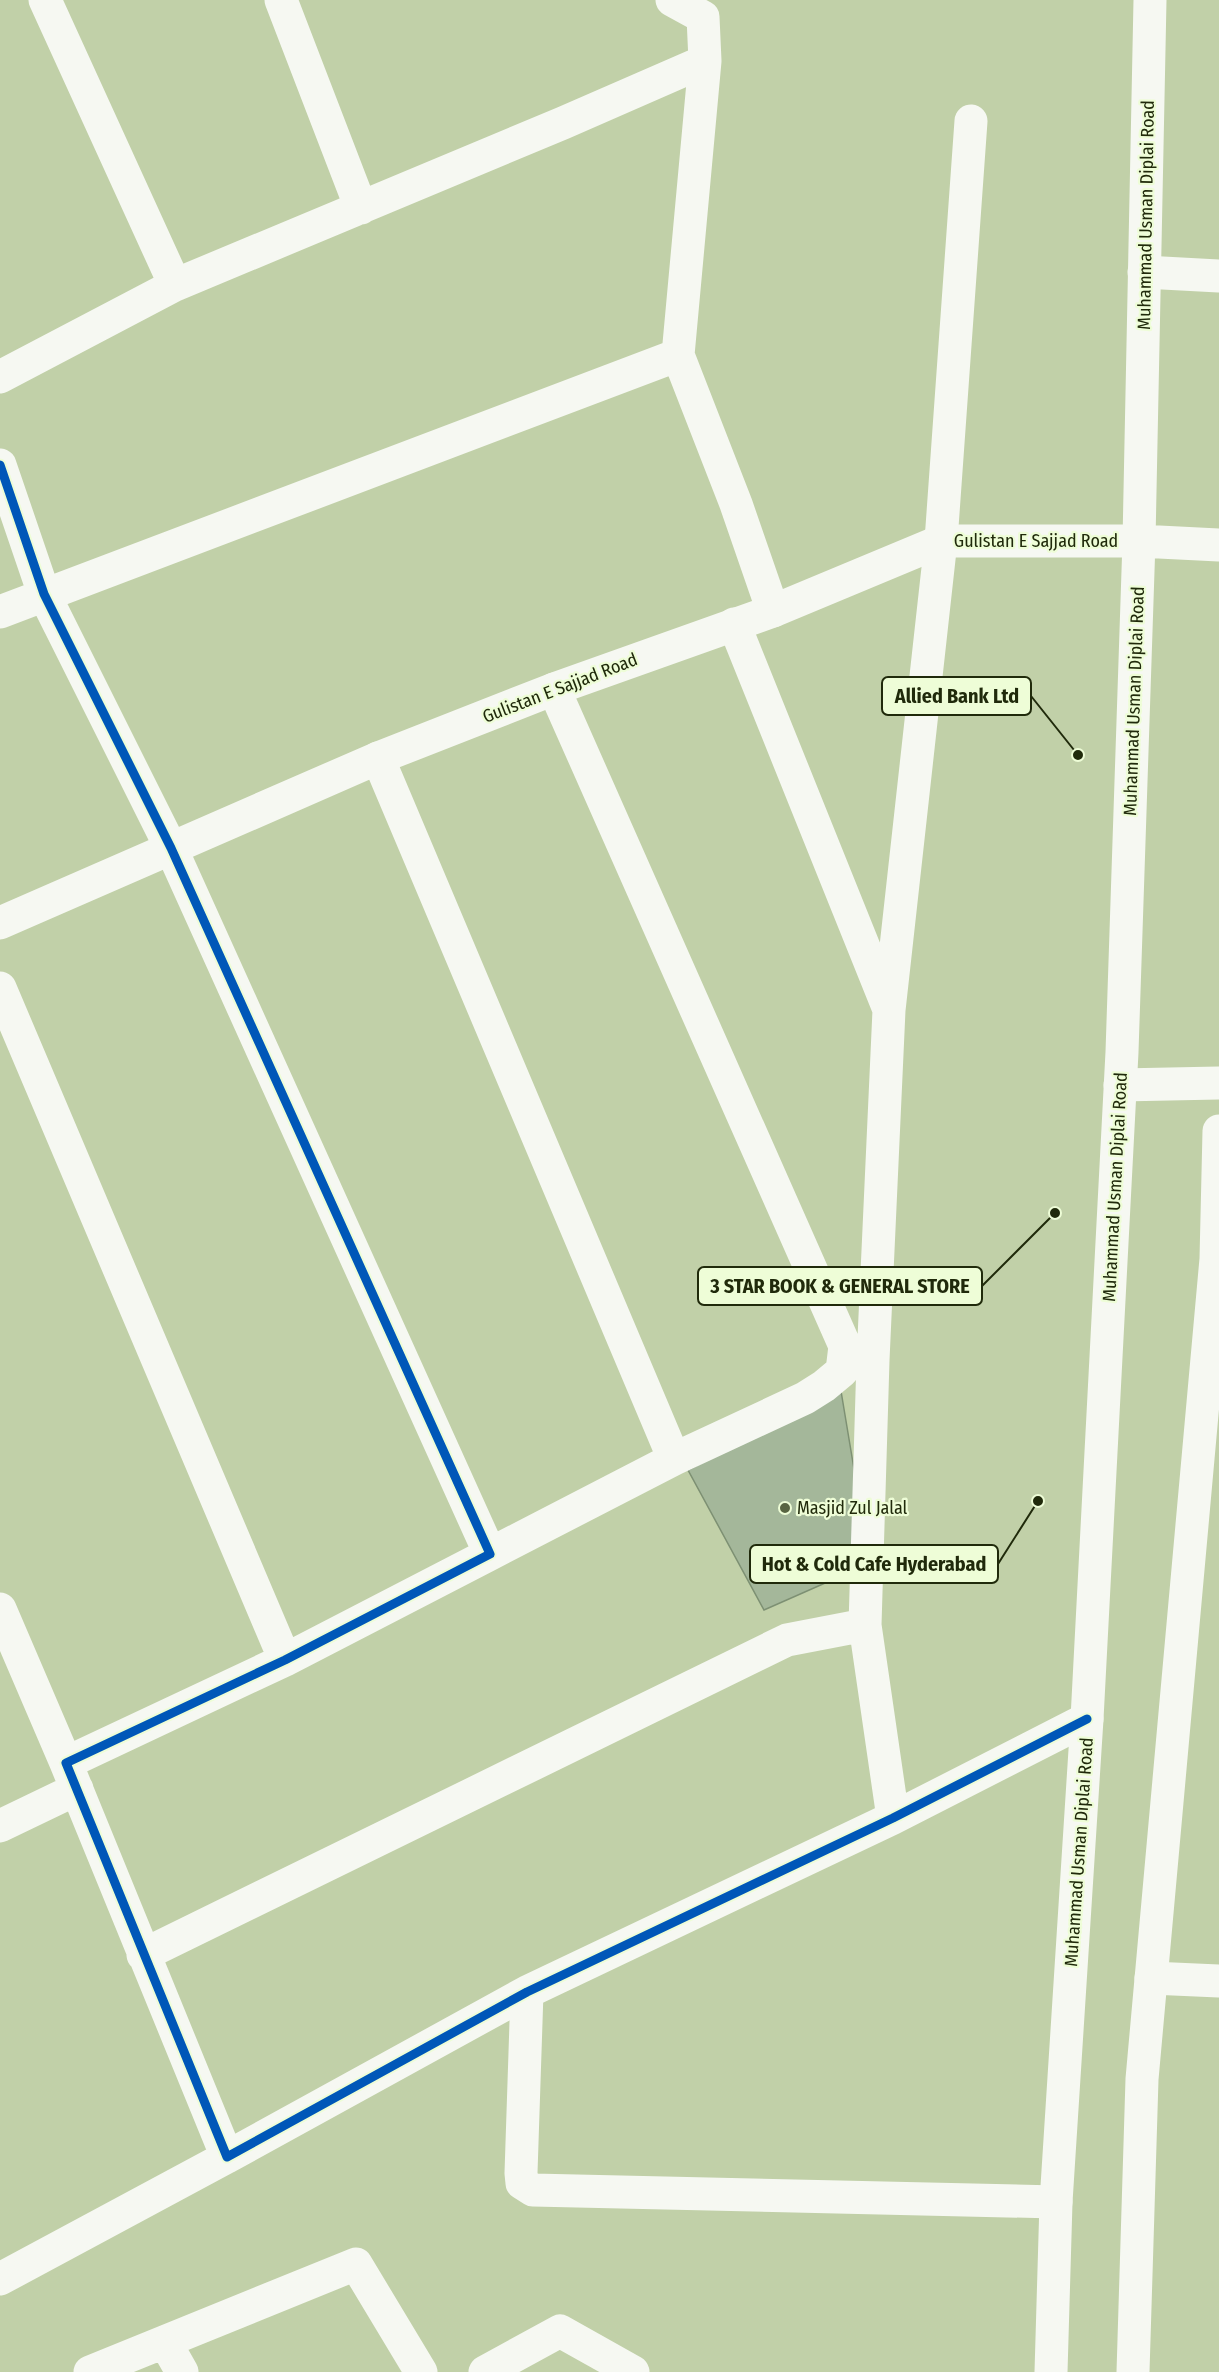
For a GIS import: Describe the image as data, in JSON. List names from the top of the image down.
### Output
{
  "streets": {
    "street": ["Muhammad Usman Diplai Road", "Gulistan E Sajjad Road"]
  },
  "crossings": [
    ["Muhammad Usman Diplai Road", "Gulistan E Sajjad Road"]
  ],
  "places": [
    "Allied Bank Ltd",
    "3 STAR BOOK & GENERAL STORE",
    "Hot & Cold Cafe Hyderabad",
    "Masjid Zul Jalal"
  ]
}
